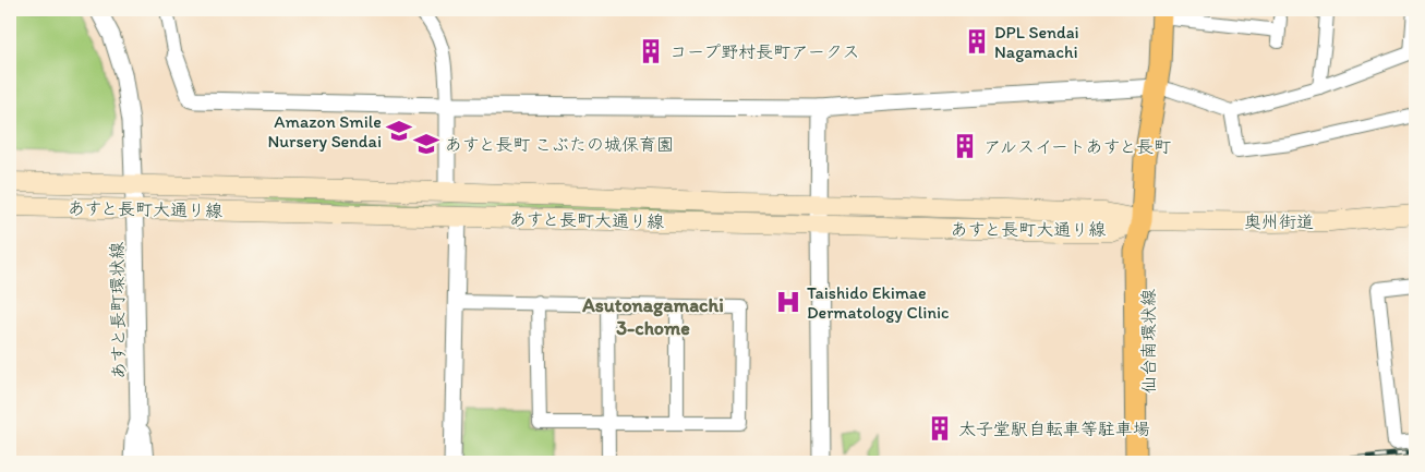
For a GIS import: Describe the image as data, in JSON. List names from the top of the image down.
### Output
{
  "streets": {
    "main road": ["あすと長町大通り線", "奥州街道", "仙台南環状線"],
    "street": ["あすと長町環状線"]
  },
  "crossings": [
    ["あすと長町大通り線", "奥州街道"],
    ["あすと長町大通り線", "あすと長町環状線"],
    ["あすと長町大通り線", "仙台南環状線"],
    ["奥州街道", "仙台南環状線"]
  ],
  "districts": ["Asutonagamachi 3-chome"],
  "places": {
    "building": [
      "DPL Sendai Nagamachi",
      "コープ野村長町アークス",
      "アルスイートあすと長町",
      "太子堂駅自転車等駐車場"
    ],
    "school or university": ["Amazon Smile Nursery Sendai", "あすと長町 こぶたの城保育園"],
    "hospital": ["Taishido Ekimae Dermatology Clinic"]
  }
}
